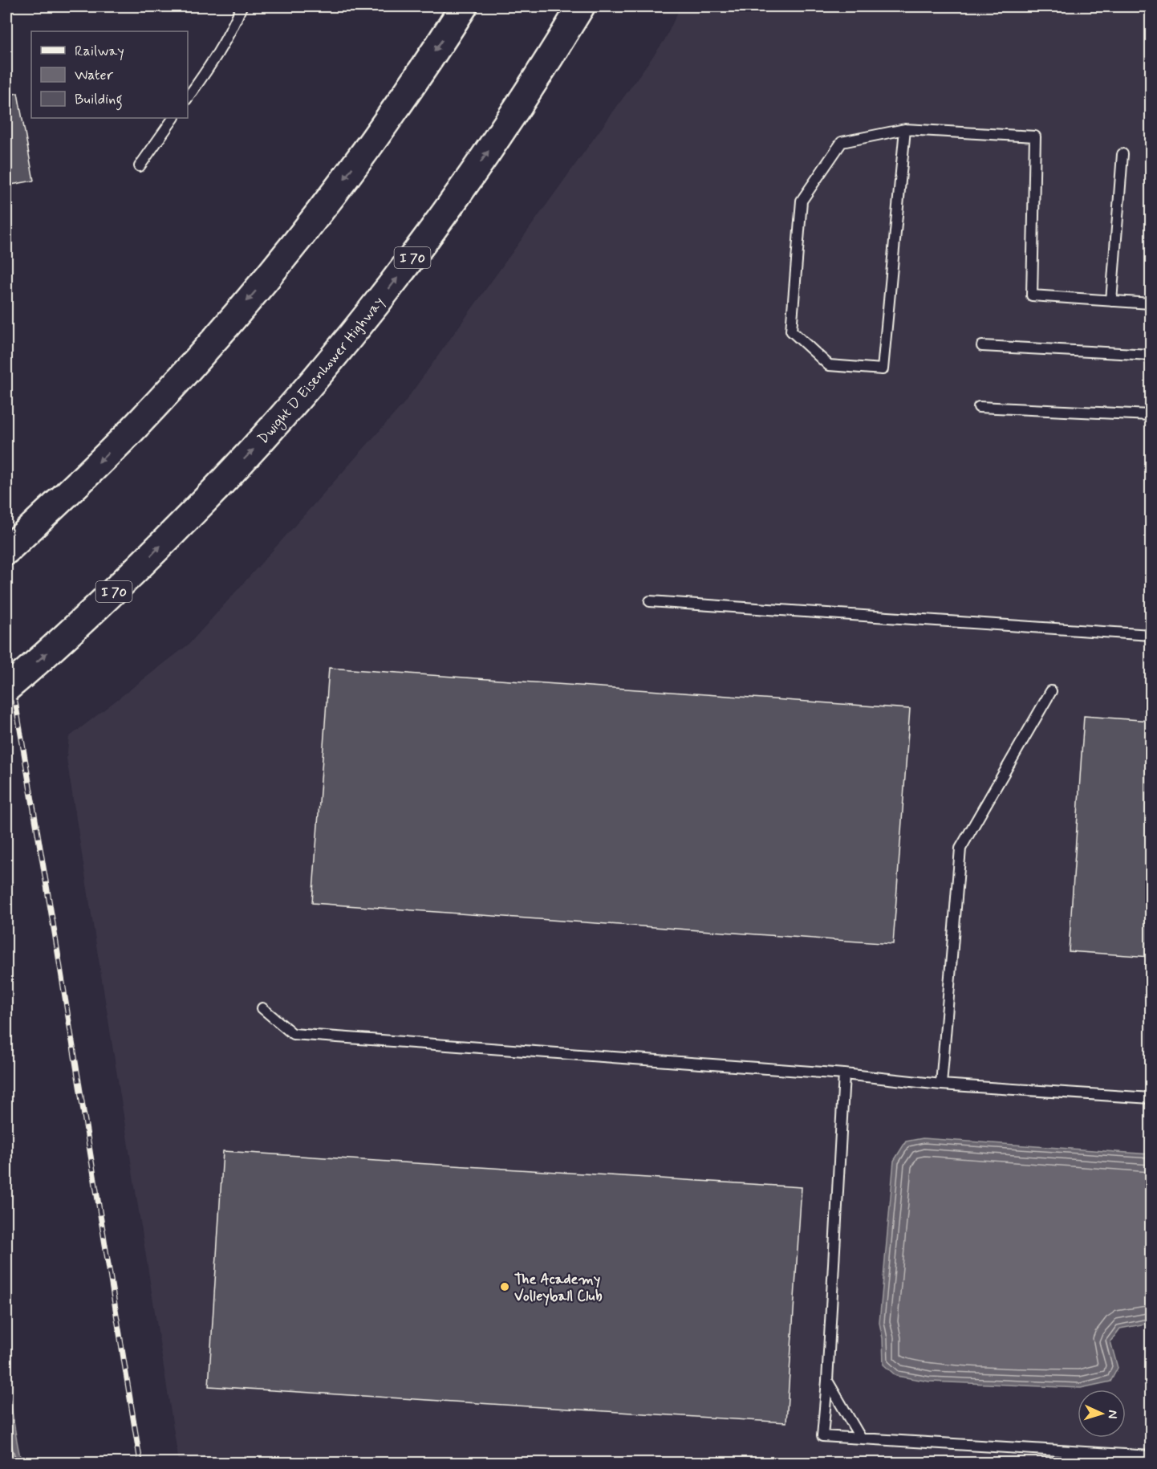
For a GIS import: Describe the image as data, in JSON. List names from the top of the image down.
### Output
{
  "streets": {
    "highway": ["I 70", "Dwight D Eisenhower Highway"]
  },
  "places": ["The Academy Volleyball Club"],
  "legend": ["Railway", "Water", "Building"],
  "north": "right"
}
